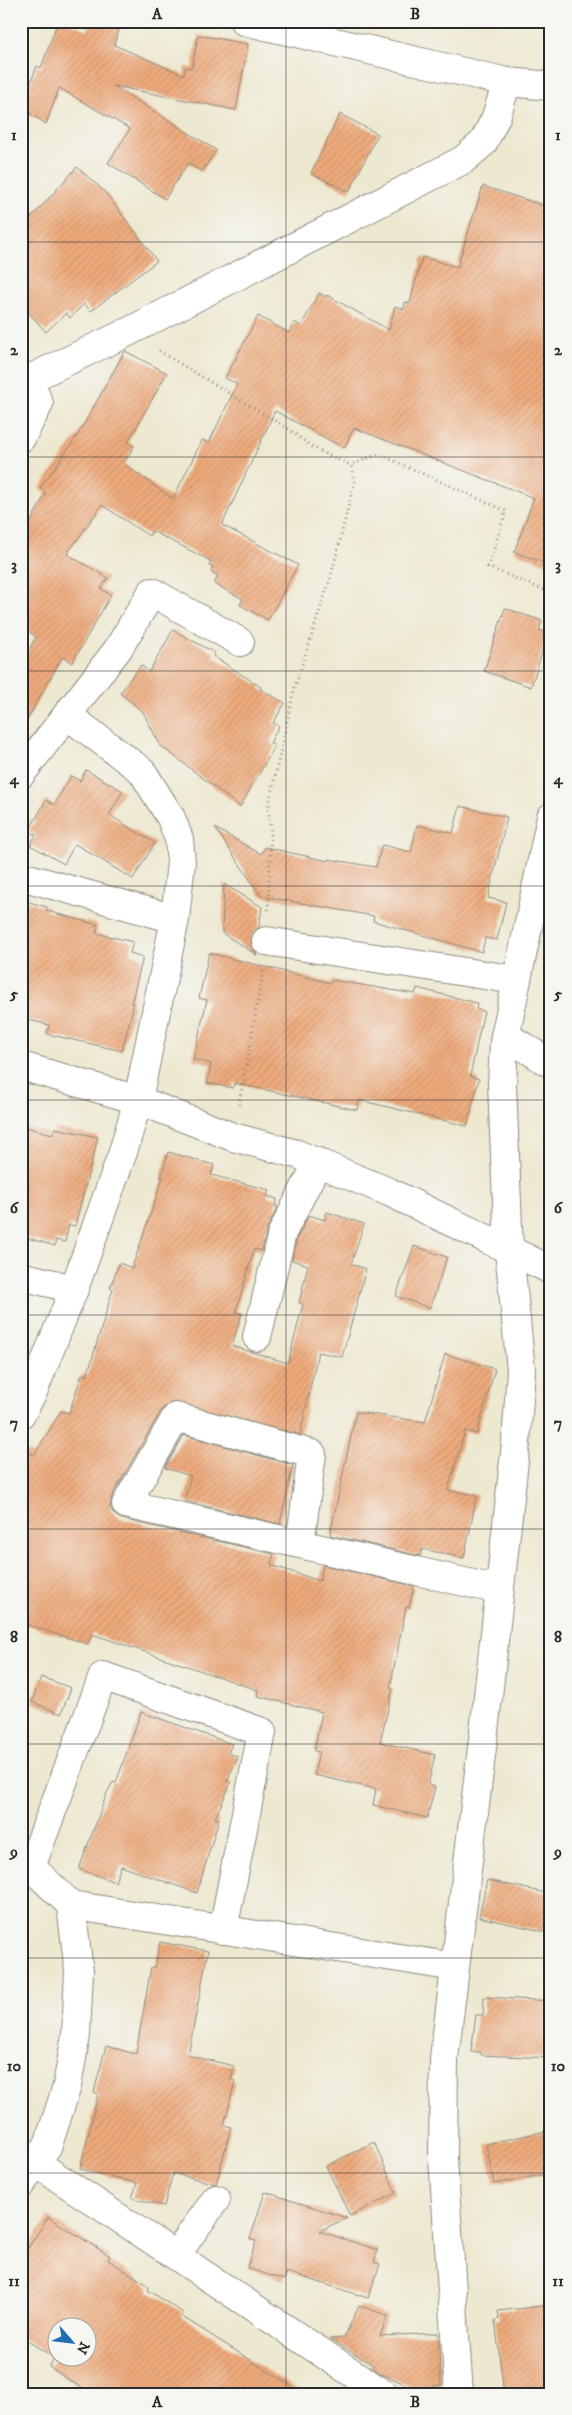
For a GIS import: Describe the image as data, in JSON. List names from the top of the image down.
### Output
{
  "north": "bottom right",
  "grid": {
    "columns": ["A", "B"],
    "rows": [
      "1",
      "2",
      "3",
      "4",
      "5",
      "6",
      "7",
      "8",
      "9",
      "10",
      "11"
    ]
  }
}
